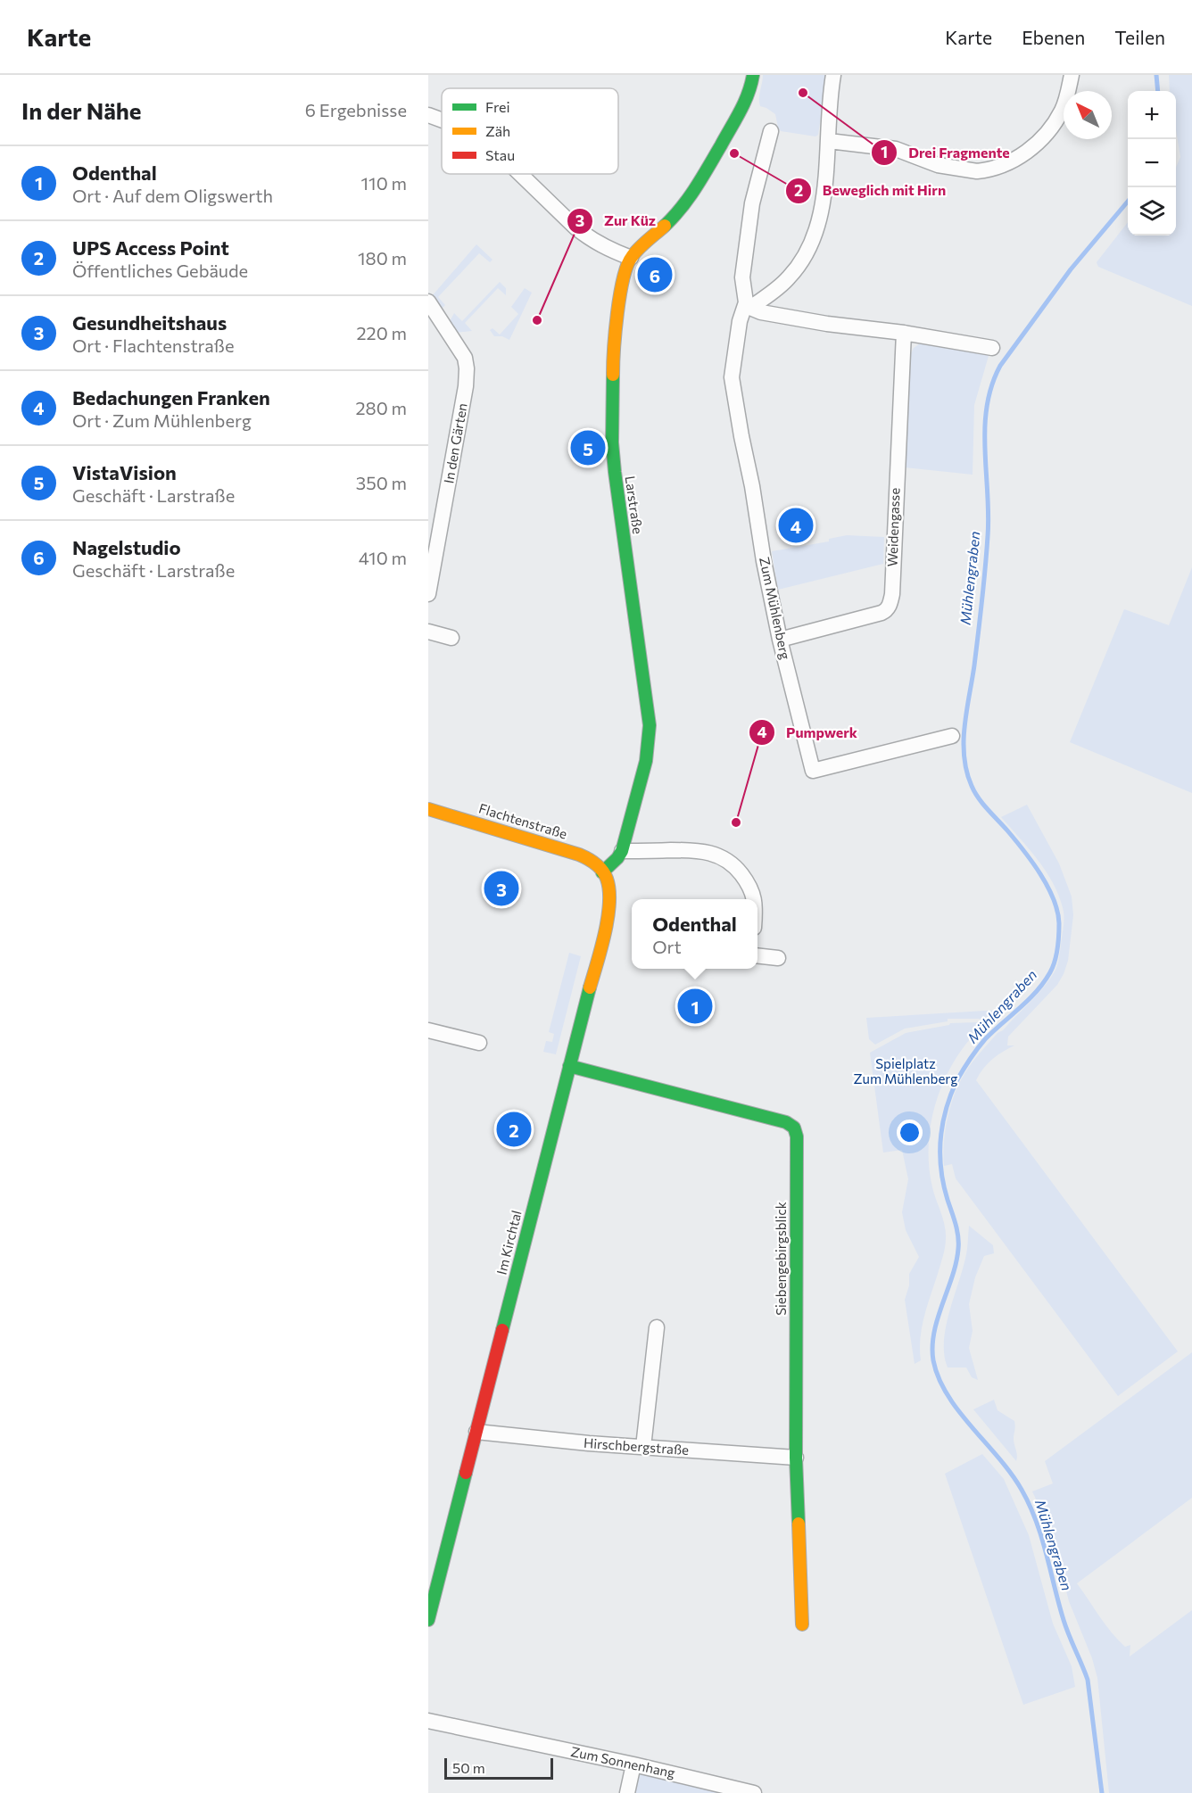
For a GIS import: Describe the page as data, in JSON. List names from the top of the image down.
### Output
{
  "streets": {
    "street": [
      "In den Gärten",
      "Larstraße",
      "Weidengasse",
      "Zum Mühlenberg",
      "Flachtenstraße",
      "Im Kirchtal",
      "Siebengebirgsblick",
      "Hirschbergstraße",
      "Zum Sonnenhang"
    ]
  },
  "crossings": [
    ["Larstraße", "Flachtenstraße"],
    ["Larstraße", "Im Kirchtal"],
    ["Weidengasse", "Zum Mühlenberg"],
    ["Flachtenstraße", "Im Kirchtal"],
    ["Im Kirchtal", "Siebengebirgsblick"],
    ["Im Kirchtal", "Hirschbergstraße"],
    ["Siebengebirgsblick", "Hirschbergstraße"]
  ],
  "water": ["Mühlengraben"],
  "parks": ["Spielplatz Zum Mühlenberg"],
  "places": [
    "Drei Fragmente",
    "Beweglich mit Hirn",
    "Zur Küz",
    "Pumpwerk"
  ],
  "legend": ["Frei", "Zäh", "Stau"],
  "scale_bar": "50 m",
  "north": "top left",
  "page": {
    "header": "Karte",
    "nav": ["Karte", "Ebenen", "Teilen"],
    "heading": ["In der Nähe", "6 Ergebnisse"],
    "map_buttons": ["+", "−"],
    "list": [
      {
        "mark": "1",
        "name": "Odenthal",
        "note": "Ort · Auf dem Oligswerth",
        "value": "110 m"
      },
      {
        "mark": "2",
        "name": "UPS Access Point",
        "note": "Öffentliches Gebäude",
        "value": "180 m"
      },
      {
        "mark": "3",
        "name": "Gesundheitshaus",
        "note": "Ort · Flachtenstraße",
        "value": "220 m"
      },
      {
        "mark": "4",
        "name": "Bedachungen Franken",
        "note": "Ort · Zum Mühlenberg",
        "value": "280 m"
      },
      {
        "mark": "5",
        "name": "VistaVision",
        "note": "Geschäft · Larstraße",
        "value": "350 m"
      },
      {
        "mark": "6",
        "name": "Nagelstudio",
        "note": "Geschäft · Larstraße",
        "value": "410 m"
      }
    ],
    "pins": [
      "6",
      "5",
      "4",
      "3",
      "1",
      "2"
    ],
    "popup": ["Odenthal", "Ort"],
    "scale": "50 m"
  }
}
